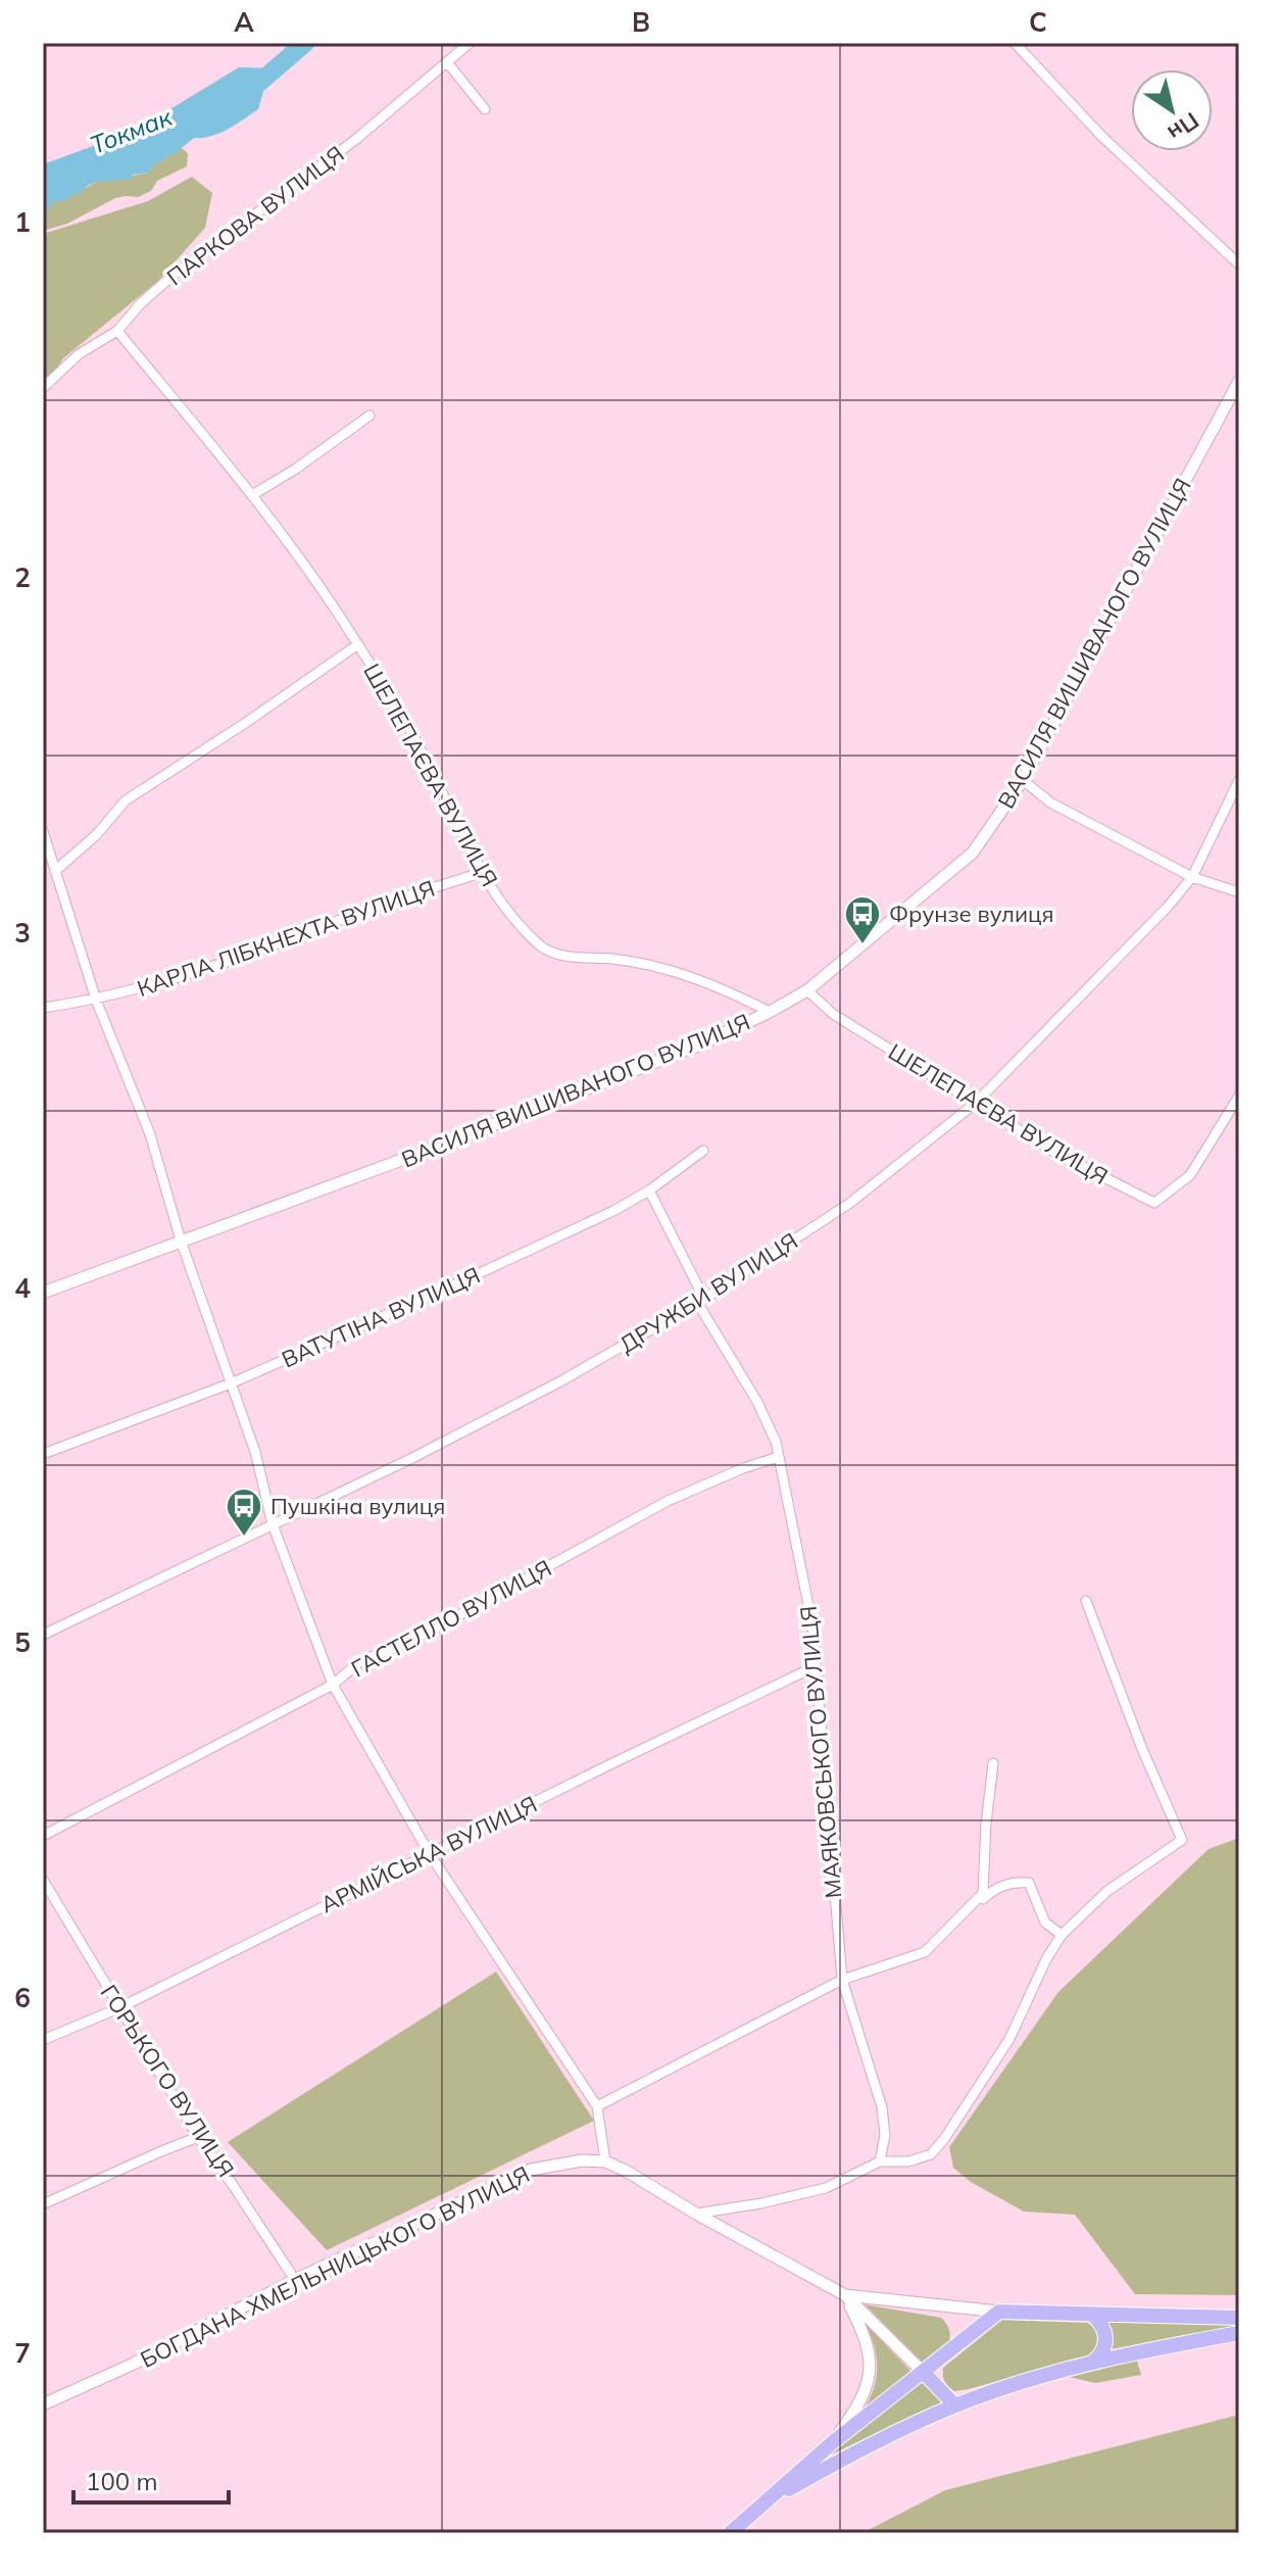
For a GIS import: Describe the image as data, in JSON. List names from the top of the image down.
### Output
{
  "streets": {
    "street": [
      "ПАРКОВА ВУЛИЦЯ",
      "ВАСИЛЯ ВИШИВАНОГО ВУЛИЦЯ",
      "ШЕЛЕПАЄВА ВУЛИЦЯ",
      "КАРЛА ЛІБКНЕХТА ВУЛИЦЯ",
      "ДРУЖБИ ВУЛИЦЯ",
      "ВАТУТІНА ВУЛИЦЯ",
      "ГАСТЕЛЛО ВУЛИЦЯ",
      "МАЯКОВСЬКОГО ВУЛИЦЯ",
      "АРМІЙСЬКА ВУЛИЦЯ",
      "ГОРЬКОГО ВУЛИЦЯ",
      "БОГДАНА ХМЕЛЬНИЦЬКОГО ВУЛИЦЯ"
    ]
  },
  "crossings": [
    ["ПАРКОВА ВУЛИЦЯ", "ШЕЛЕПАЄВА ВУЛИЦЯ"],
    ["ВАСИЛЯ ВИШИВАНОГО ВУЛИЦЯ", "ШЕЛЕПАЄВА ВУЛИЦЯ"],
    ["ШЕЛЕПАЄВА ВУЛИЦЯ", "КАРЛА ЛІБКНЕХТА ВУЛИЦЯ"],
    ["ШЕЛЕПАЄВА ВУЛИЦЯ", "ДРУЖБИ ВУЛИЦЯ"],
    ["ДРУЖБИ ВУЛИЦЯ", "МАЯКОВСЬКОГО ВУЛИЦЯ"],
    ["ВАТУТІНА ВУЛИЦЯ", "МАЯКОВСЬКОГО ВУЛИЦЯ"],
    ["ГАСТЕЛЛО ВУЛИЦЯ", "МАЯКОВСЬКОГО ВУЛИЦЯ"],
    ["МАЯКОВСЬКОГО ВУЛИЦЯ", "АРМІЙСЬКА ВУЛИЦЯ"],
    ["АРМІЙСЬКА ВУЛИЦЯ", "ГОРЬКОГО ВУЛИЦЯ"],
    ["ГОРЬКОГО ВУЛИЦЯ", "БОГДАНА ХМЕЛЬНИЦЬКОГО ВУЛИЦЯ"]
  ],
  "water": ["Токмак"],
  "places": {
    "bus stop": ["Фрунзе вулиця", "Пушкіна вулиця"]
  },
  "scale_bar": "100 m",
  "north": "bottom right",
  "grid": {
    "columns": ["A", "B", "C"],
    "rows": [
      "1",
      "2",
      "3",
      "4",
      "5",
      "6",
      "7"
    ]
  }
}
